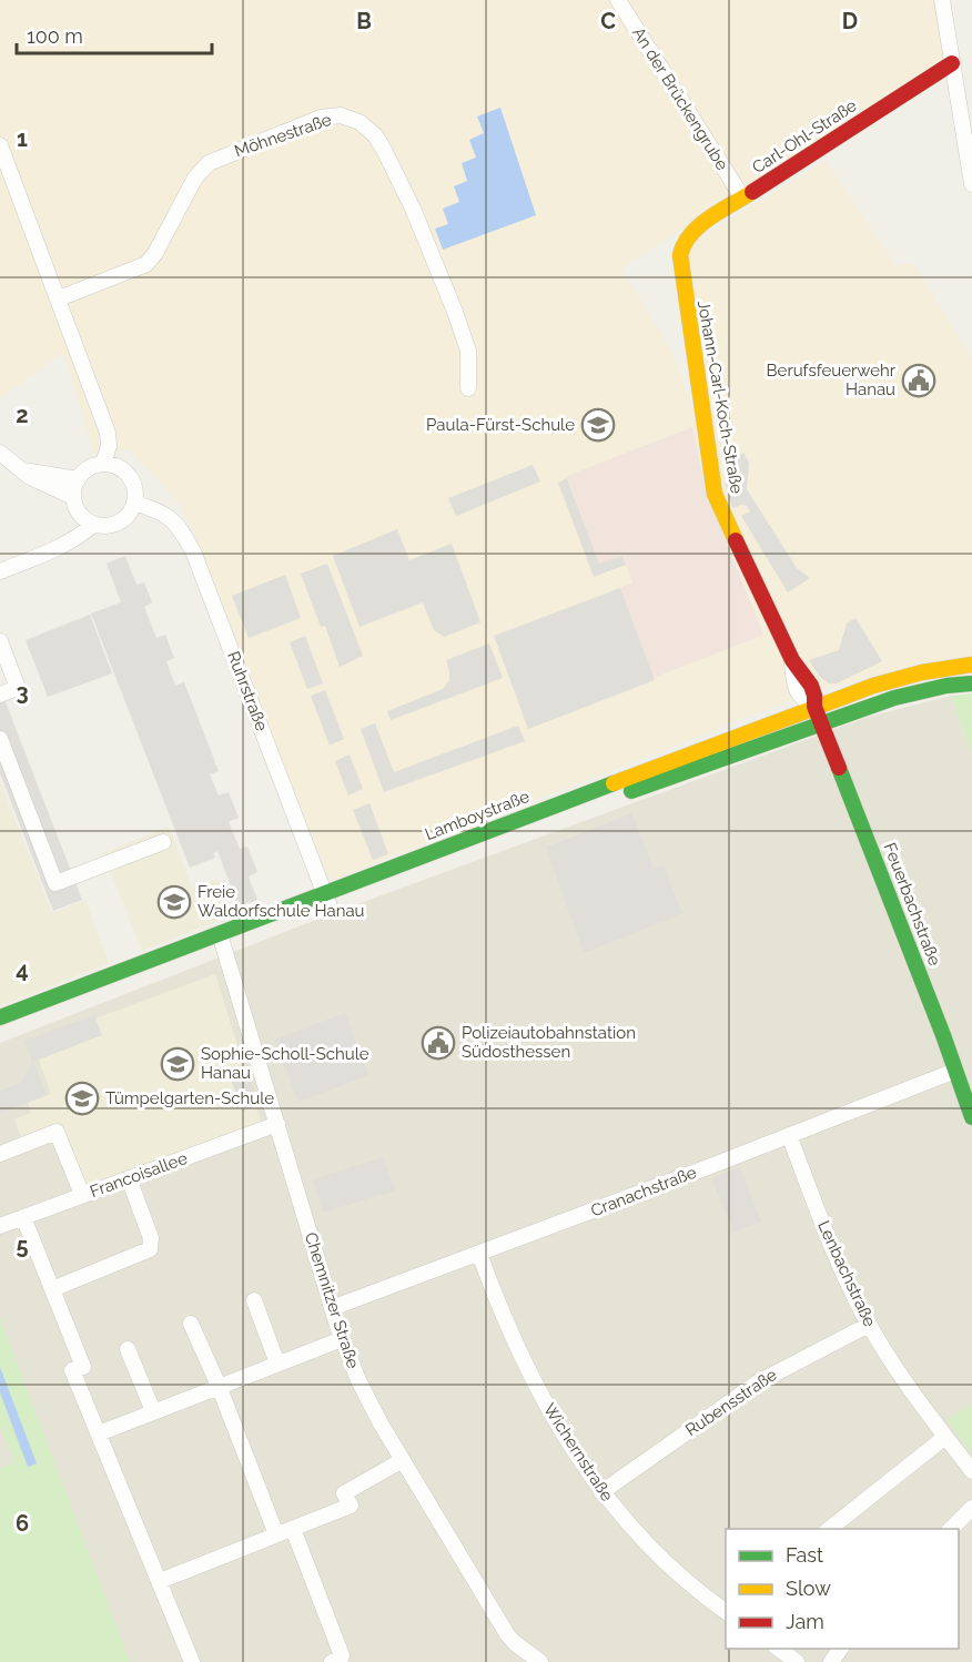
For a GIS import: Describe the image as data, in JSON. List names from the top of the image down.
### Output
{
  "streets": {
    "main road": [
      "Carl-Ohl-Straße",
      "Johann-Carl-Koch-Straße",
      "Lamboystraße",
      "Feuerbachstraße"
    ],
    "street": [
      "An der Brückengrube",
      "Möhnestraße",
      "Ruhrstraße",
      "Francoisallee",
      "Cranachstraße",
      "Lenbachstraße",
      "Chemnitzer Straße",
      "Rubensstraße",
      "Wichernstraße"
    ]
  },
  "crossings": [
    ["An der Brückengrube", "Carl-Ohl-Straße"],
    ["Carl-Ohl-Straße", "Johann-Carl-Koch-Straße"],
    ["Johann-Carl-Koch-Straße", "Lamboystraße"],
    ["Johann-Carl-Koch-Straße", "Feuerbachstraße"],
    ["Ruhrstraße", "Lamboystraße"],
    ["Lamboystraße", "Feuerbachstraße"],
    ["Lamboystraße", "Chemnitzer Straße"],
    ["Feuerbachstraße", "Cranachstraße"],
    ["Francoisallee", "Chemnitzer Straße"],
    ["Cranachstraße", "Lenbachstraße"],
    ["Cranachstraße", "Chemnitzer Straße"],
    ["Cranachstraße", "Wichernstraße"],
    ["Lenbachstraße", "Rubensstraße"],
    ["Rubensstraße", "Wichernstraße"]
  ],
  "places": {
    "public building": ["Berufsfeuerwehr Hanau", "Polizeiautobahnstation Südosthessen"],
    "school or university": [
      "Paula-Fürst-Schule",
      "Freie Waldorfschule Hanau",
      "Sophie-Scholl-Schule Hanau",
      "Tümpelgarten-Schule"
    ]
  },
  "legend": ["Fast", "Slow", "Jam"],
  "scale_bar": "100 m",
  "grid": {
    "columns": ["B", "C", "D"],
    "rows": [
      "1",
      "2",
      "3",
      "4",
      "5",
      "6"
    ]
  }
}
